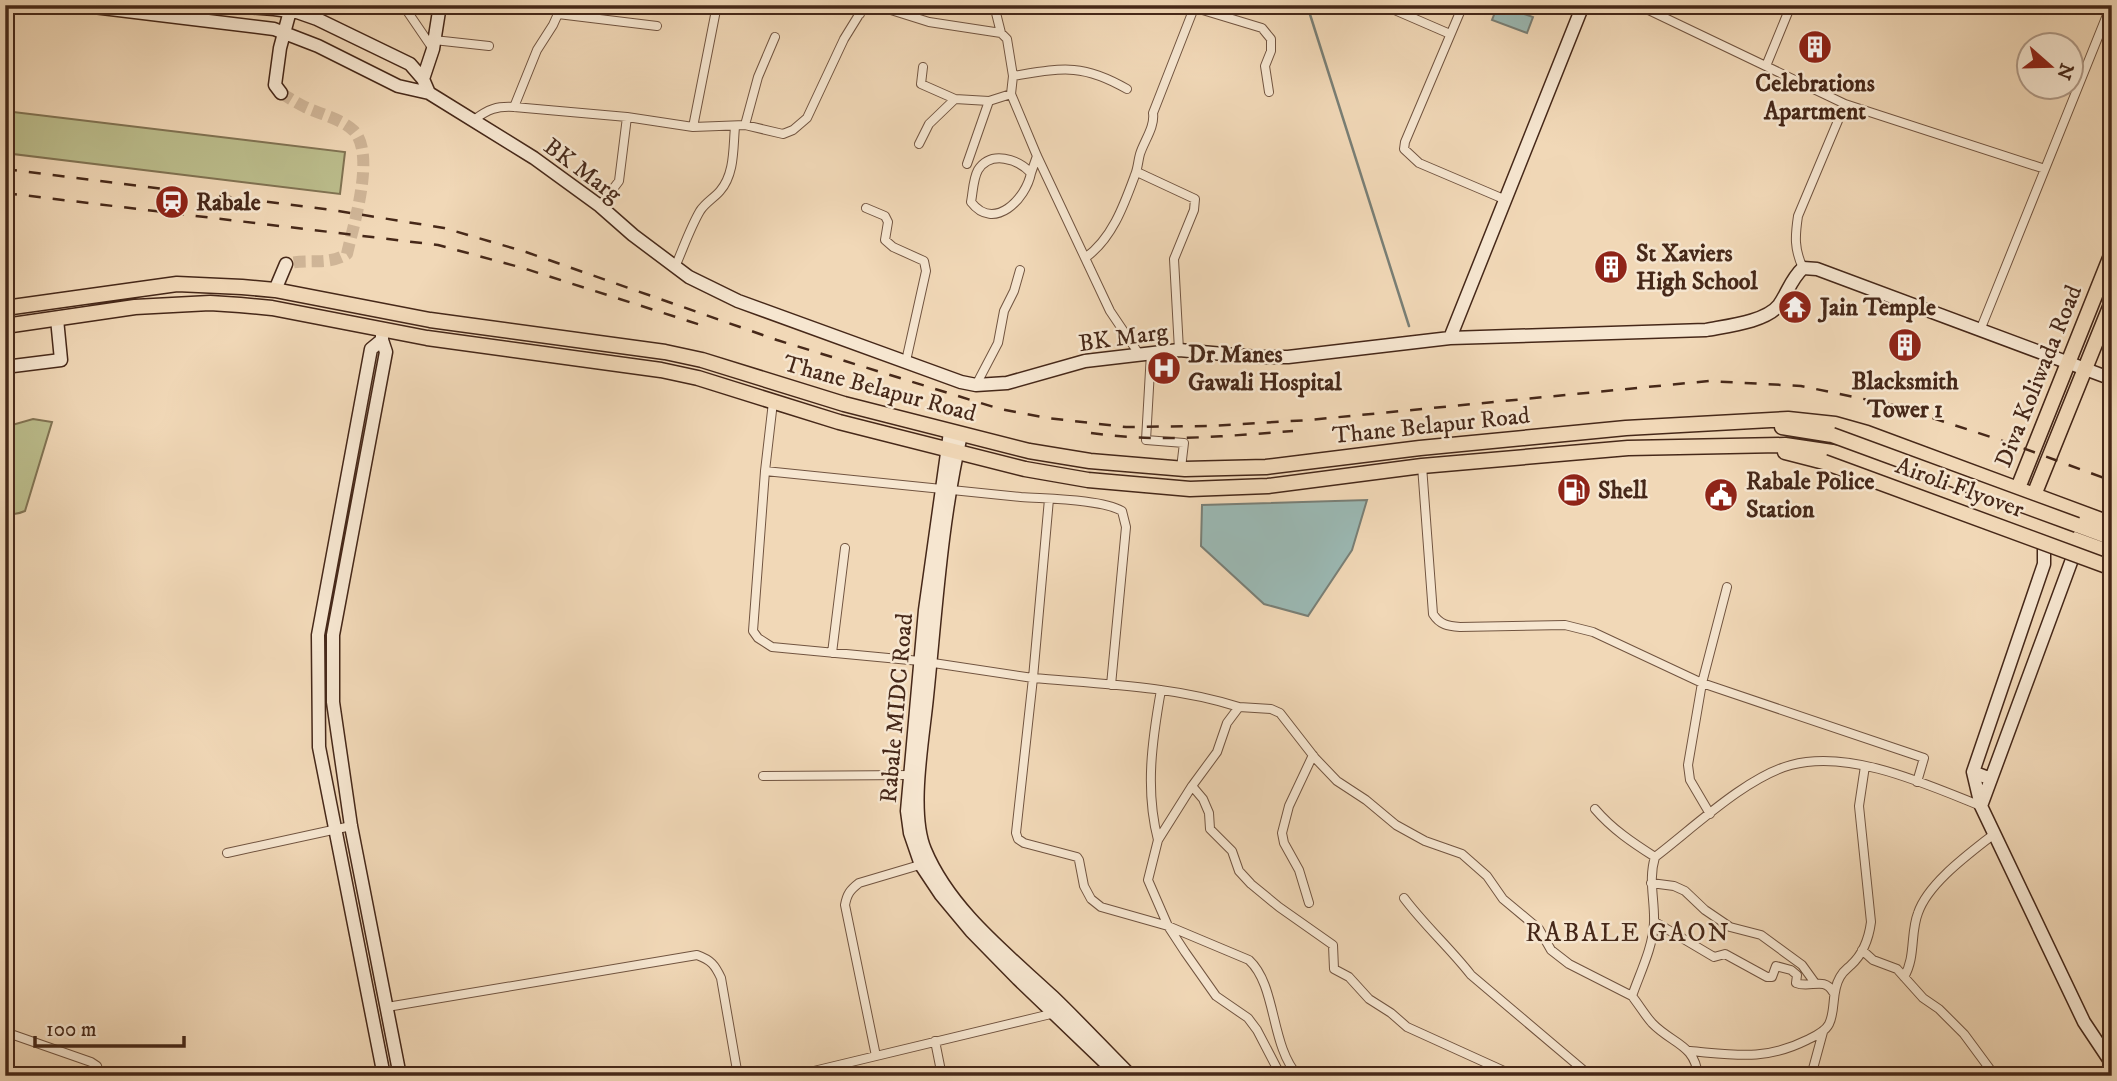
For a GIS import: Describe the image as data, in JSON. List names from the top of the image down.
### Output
{
  "streets": {
    "main road": ["Diva Koliwada Road", "Thane Belapur Road", "Airoli Flyover"],
    "street": ["BK Marg", "Rabale MIDC Road"]
  },
  "crossings": [
    ["Thane Belapur Road", "Airoli Flyover"],
    ["Thane Belapur Road", "Rabale MIDC Road"]
  ],
  "districts": ["RABALE GAON"],
  "places": {
    "building": ["Celebrations Apartment", "St Xaviers High School", "Blacksmith Tower 1"],
    "station": ["Rabale"],
    "temple": ["Jain Temple"],
    "hospital": ["Dr Manes Gawali Hospital"],
    "fuel station": ["Shell"],
    "public building": ["Rabale Police Station"]
  },
  "scale_bar": "100 m",
  "north": "right"
}
